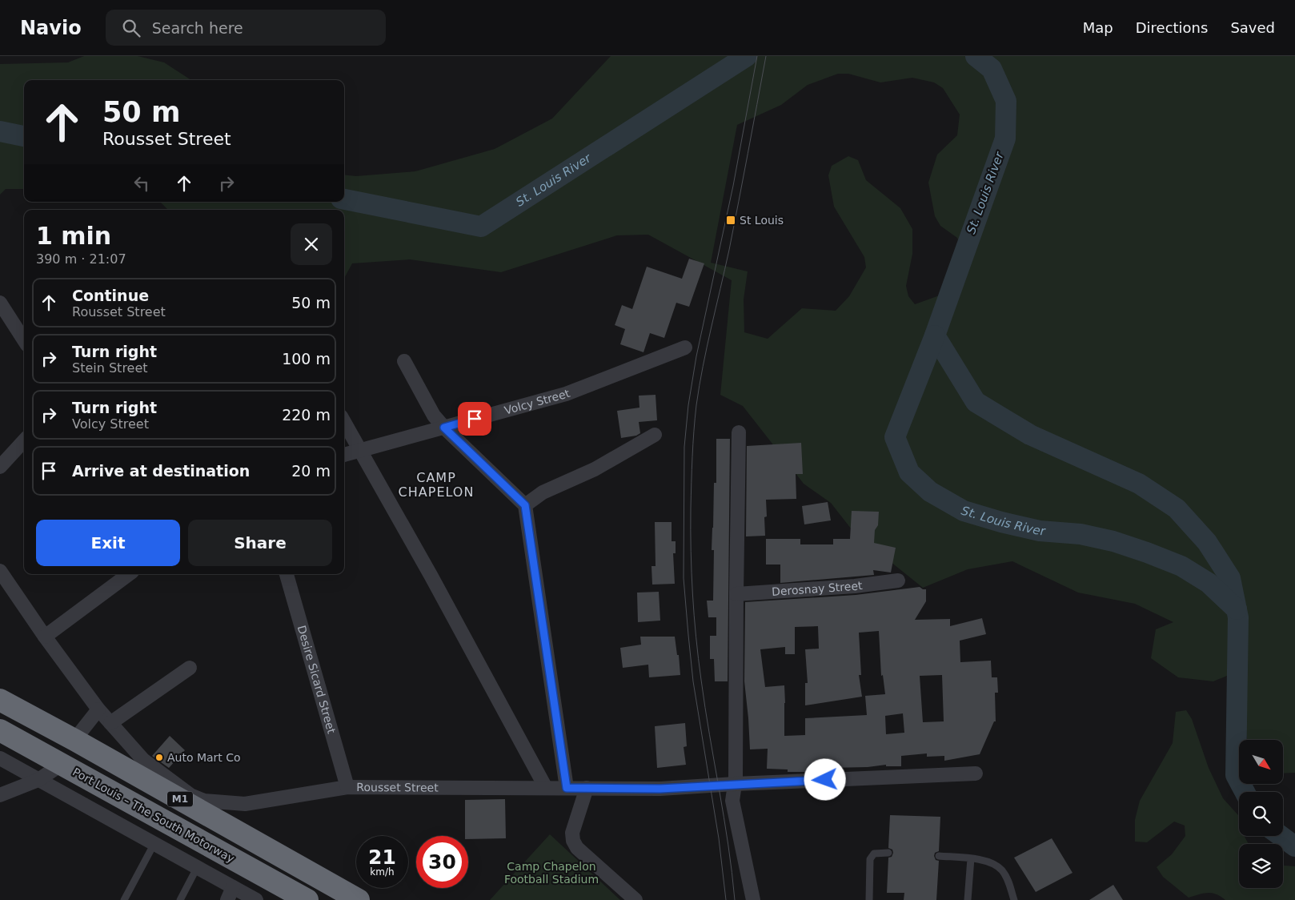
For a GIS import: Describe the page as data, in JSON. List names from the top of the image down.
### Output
{
  "streets": {
    "highway": ["M1", "Port Louis – The South Motorway"],
    "street": [
      "Volcy Street",
      "Derosnay Street",
      "Desire Sicard Street",
      "Rousset Street"
    ]
  },
  "crossings": [
    ["Desire Sicard Street", "Rousset Street"]
  ],
  "districts": ["CAMP CHAPELON"],
  "water": ["St. Louis River"],
  "parks": ["Camp Chapelon Football Stadium"],
  "places": {
    "transit": ["St Louis"],
    "other": ["Auto Mart Co"]
  },
  "north": "bottom right",
  "page": {
    "header": "Navio",
    "search": "Search here",
    "nav": ["Map", "Directions", "Saved"],
    "turn": ["50 m", "Rousset Street"],
    "heading": ["1 min", "390 m · 21:07"],
    "list": [
      {
        "name": "Continue",
        "note": "Rousset Street",
        "value": "50 m"
      },
      {
        "name": "Turn right",
        "note": "Stein Street",
        "value": "100 m"
      },
      {
        "name": "Turn right",
        "note": "Volcy Street",
        "value": "220 m"
      },
      {
        "name": "Arrive at destination",
        "value": "20 m"
      }
    ],
    "buttons": ["Exit", "Share"],
    "speed": "21 km/h",
    "limit": "30"
  }
}
